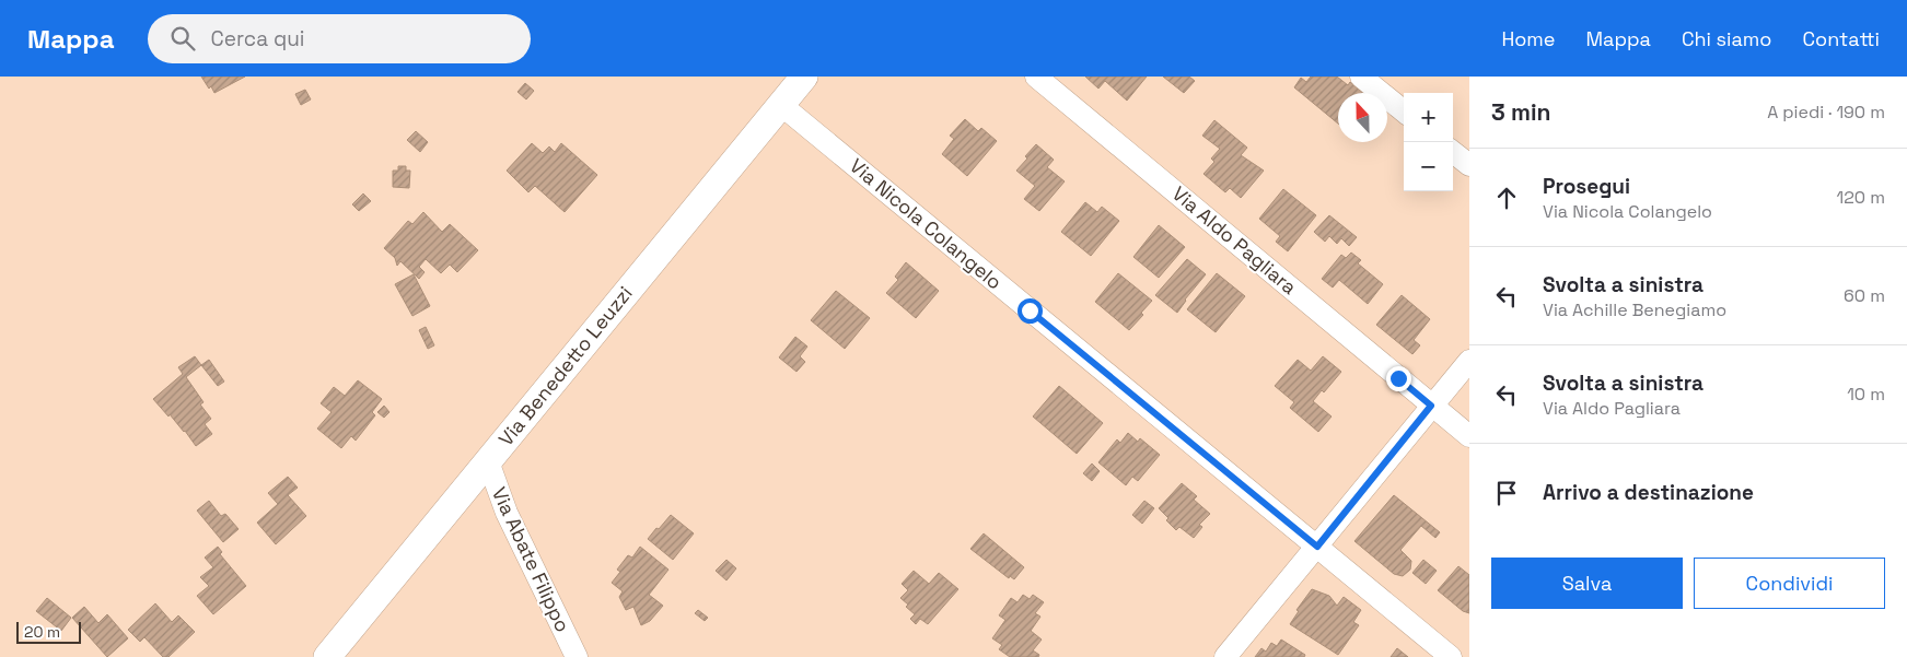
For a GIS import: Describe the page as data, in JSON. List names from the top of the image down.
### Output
{
  "streets": {
    "street": [
      "Via Nicola Colangelo",
      "Via Aldo Pagliara",
      "Via Benedetto Leuzzi",
      "Via Abate Filippo"
    ]
  },
  "crossings": [
    ["Via Nicola Colangelo", "Via Benedetto Leuzzi"],
    ["Via Benedetto Leuzzi", "Via Abate Filippo"]
  ],
  "scale_bar": "20 m",
  "north": "top",
  "page": {
    "header": "Mappa",
    "search": "Cerca qui",
    "nav": [
      "Home",
      "Mappa",
      "Chi siamo",
      "Contatti"
    ],
    "heading": ["3 min", "A piedi · 190 m"],
    "map_buttons": ["+", "−"],
    "list": [
      ["Prosegui", "Via Nicola Colangelo", "120 m"],
      ["Svolta a sinistra", "Via Achille Benegiamo", "60 m"],
      ["Svolta a sinistra", "Via Aldo Pagliara", "10 m"],
      "Arrivo a destinazione"
    ],
    "buttons": ["Salva", "Condividi"],
    "scale": "20 m"
  }
}
